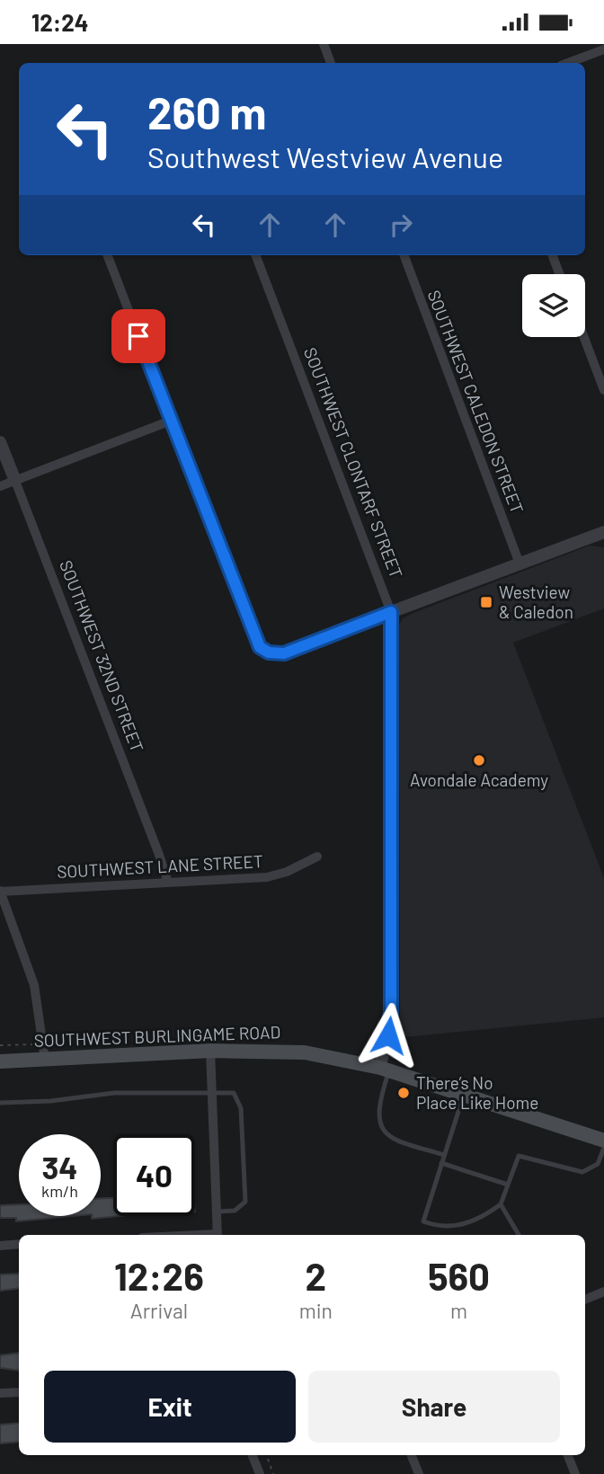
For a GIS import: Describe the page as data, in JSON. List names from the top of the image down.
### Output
{
  "streets": {
    "main road": ["SOUTHWEST BURLINGAME ROAD"],
    "street": [
      "SOUTHWEST CALEDON STREET",
      "SOUTHWEST CLONTARF STREET",
      "SOUTHWEST 32ND STREET",
      "SOUTHWEST LANE STREET"
    ]
  },
  "crossings": [
    ["SOUTHWEST CLONTARF STREET", "SOUTHWEST BURLINGAME ROAD"],
    ["SOUTHWEST 32ND STREET", "SOUTHWEST LANE STREET"]
  ],
  "places": {
    "transit": ["Westview & Caledon"],
    "other": ["Avondale Academy", "There’s No Place Like Home"]
  },
  "page": {
    "status": "12:24",
    "turn": ["260 m", "Southwest Westview Avenue"],
    "speed": "34 km/h",
    "limit": "40",
    "eta": [
      "12:26",
      "Arrival",
      "2",
      "min",
      "560",
      "m"
    ],
    "buttons": ["Exit", "Share"]
  }
}
